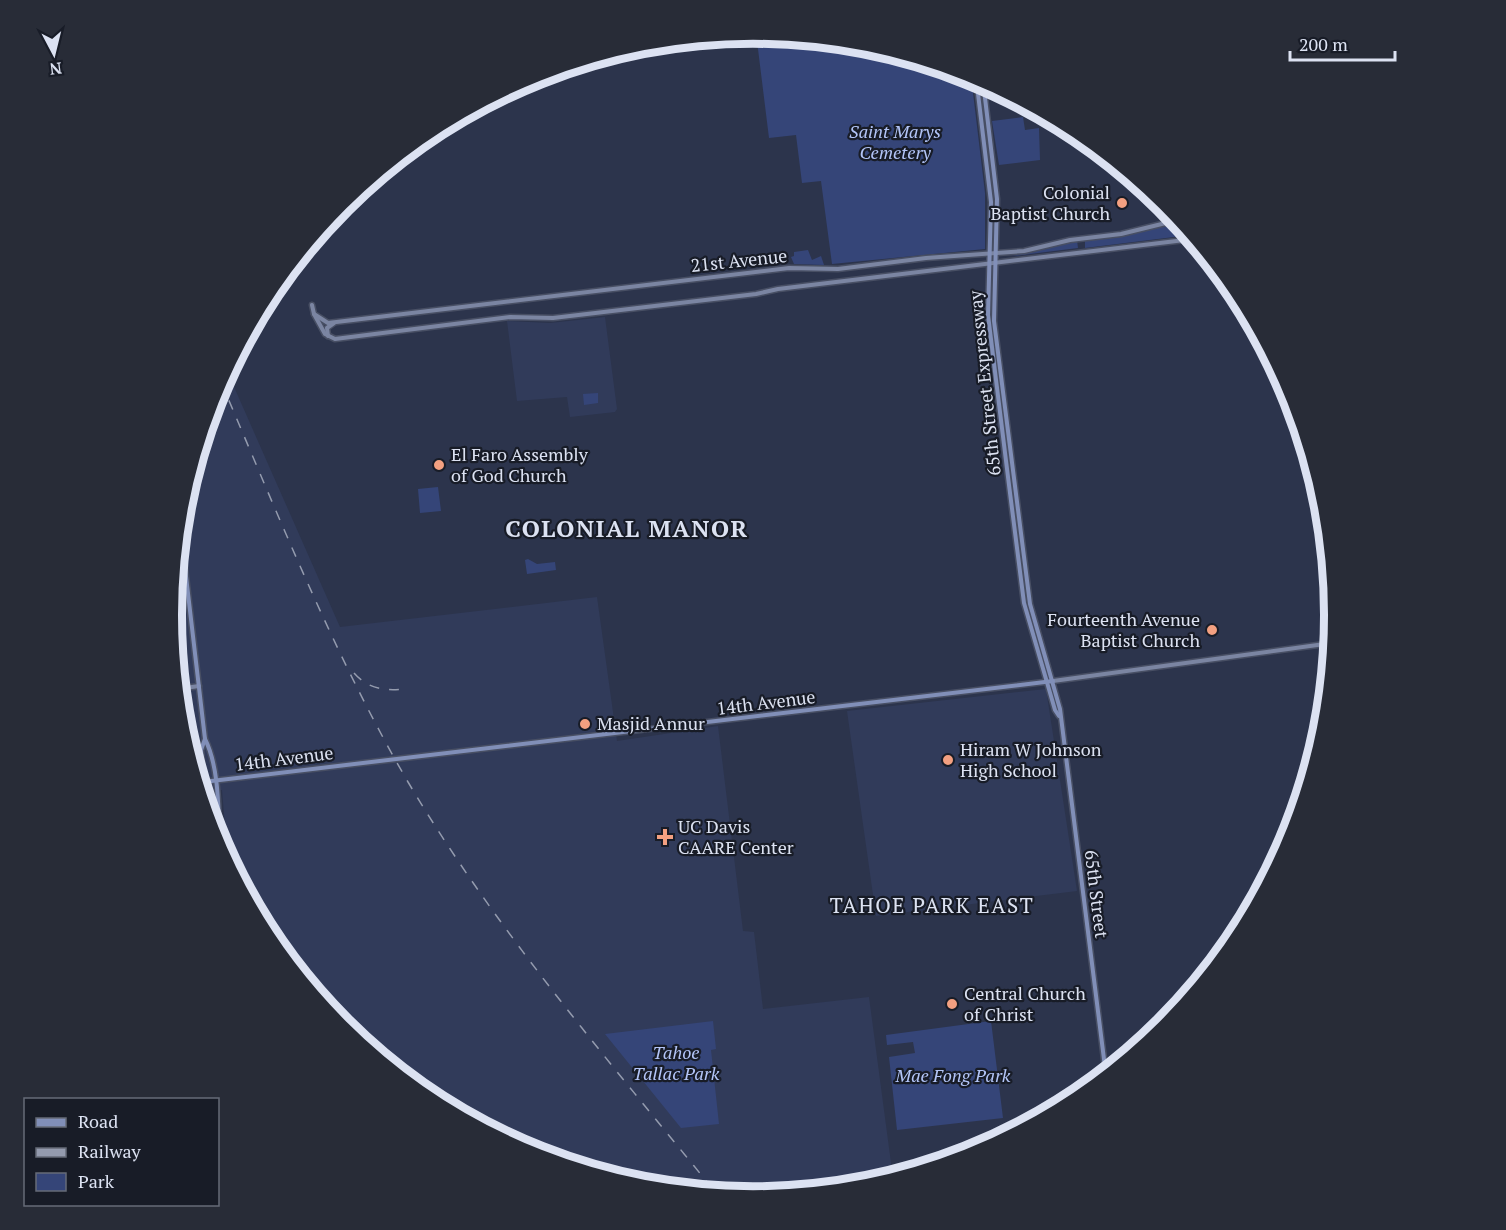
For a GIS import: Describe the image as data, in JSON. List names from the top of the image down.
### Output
{
  "streets": {
    "main road": ["65th Street Expressway", "14th Avenue", "65th Street"],
    "street": ["21st Avenue"]
  },
  "crossings": [
    ["21st Avenue", "65th Street Expressway"],
    ["65th Street Expressway", "14th Avenue"],
    ["65th Street Expressway", "65th Street"],
    ["14th Avenue", "65th Street"]
  ],
  "districts": ["COLONIAL MANOR", "TAHOE PARK EAST"],
  "parks": ["Saint Marys Cemetery", "Tahoe Tallac Park", "Mae Fong Park"],
  "places": {
    "other": [
      "Colonial Baptist Church",
      "El Faro Assembly of God Church",
      "Fourteenth Avenue Baptist Church",
      "Masjid Annur",
      "Hiram W Johnson High School",
      "Central Church of Christ"
    ],
    "health": ["UC Davis CAARE Center"]
  },
  "legend": ["Road", "Railway", "Park"],
  "scale_bar": "200 m",
  "north": "bottom"
}
